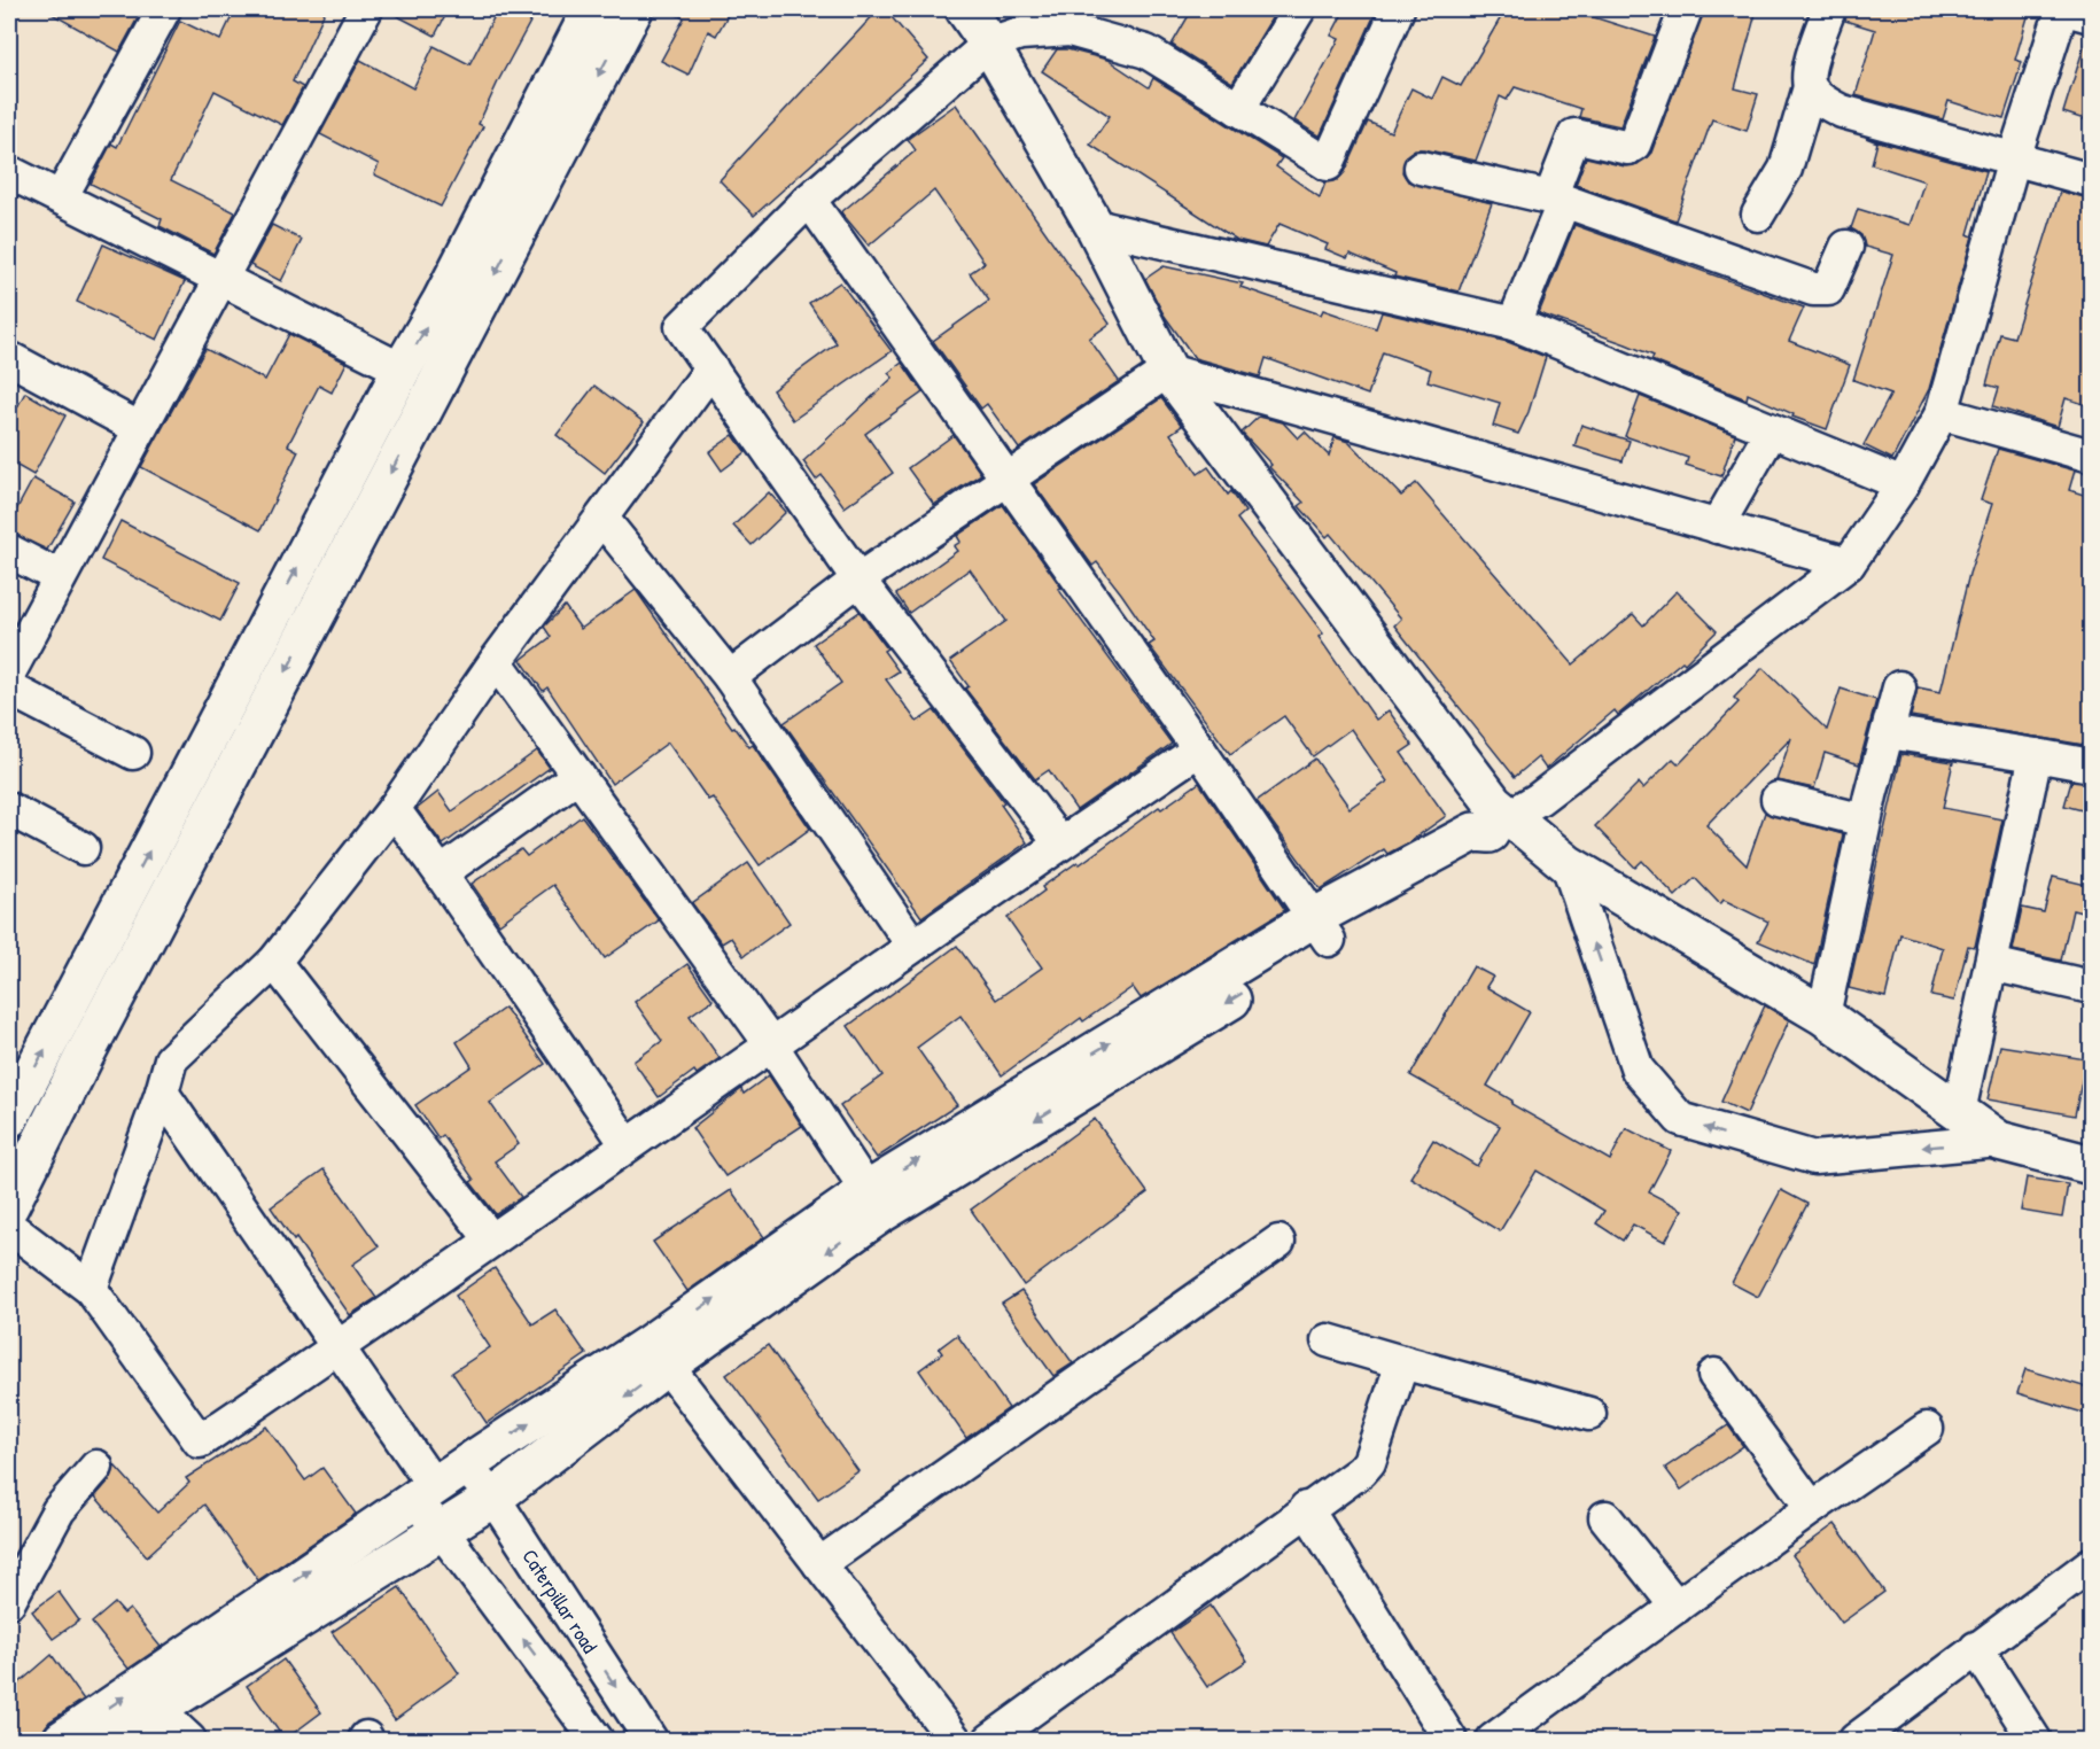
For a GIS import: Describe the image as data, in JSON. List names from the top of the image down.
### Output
{
  "streets": {
    "street": ["Caterpillar road"]
  }
}
